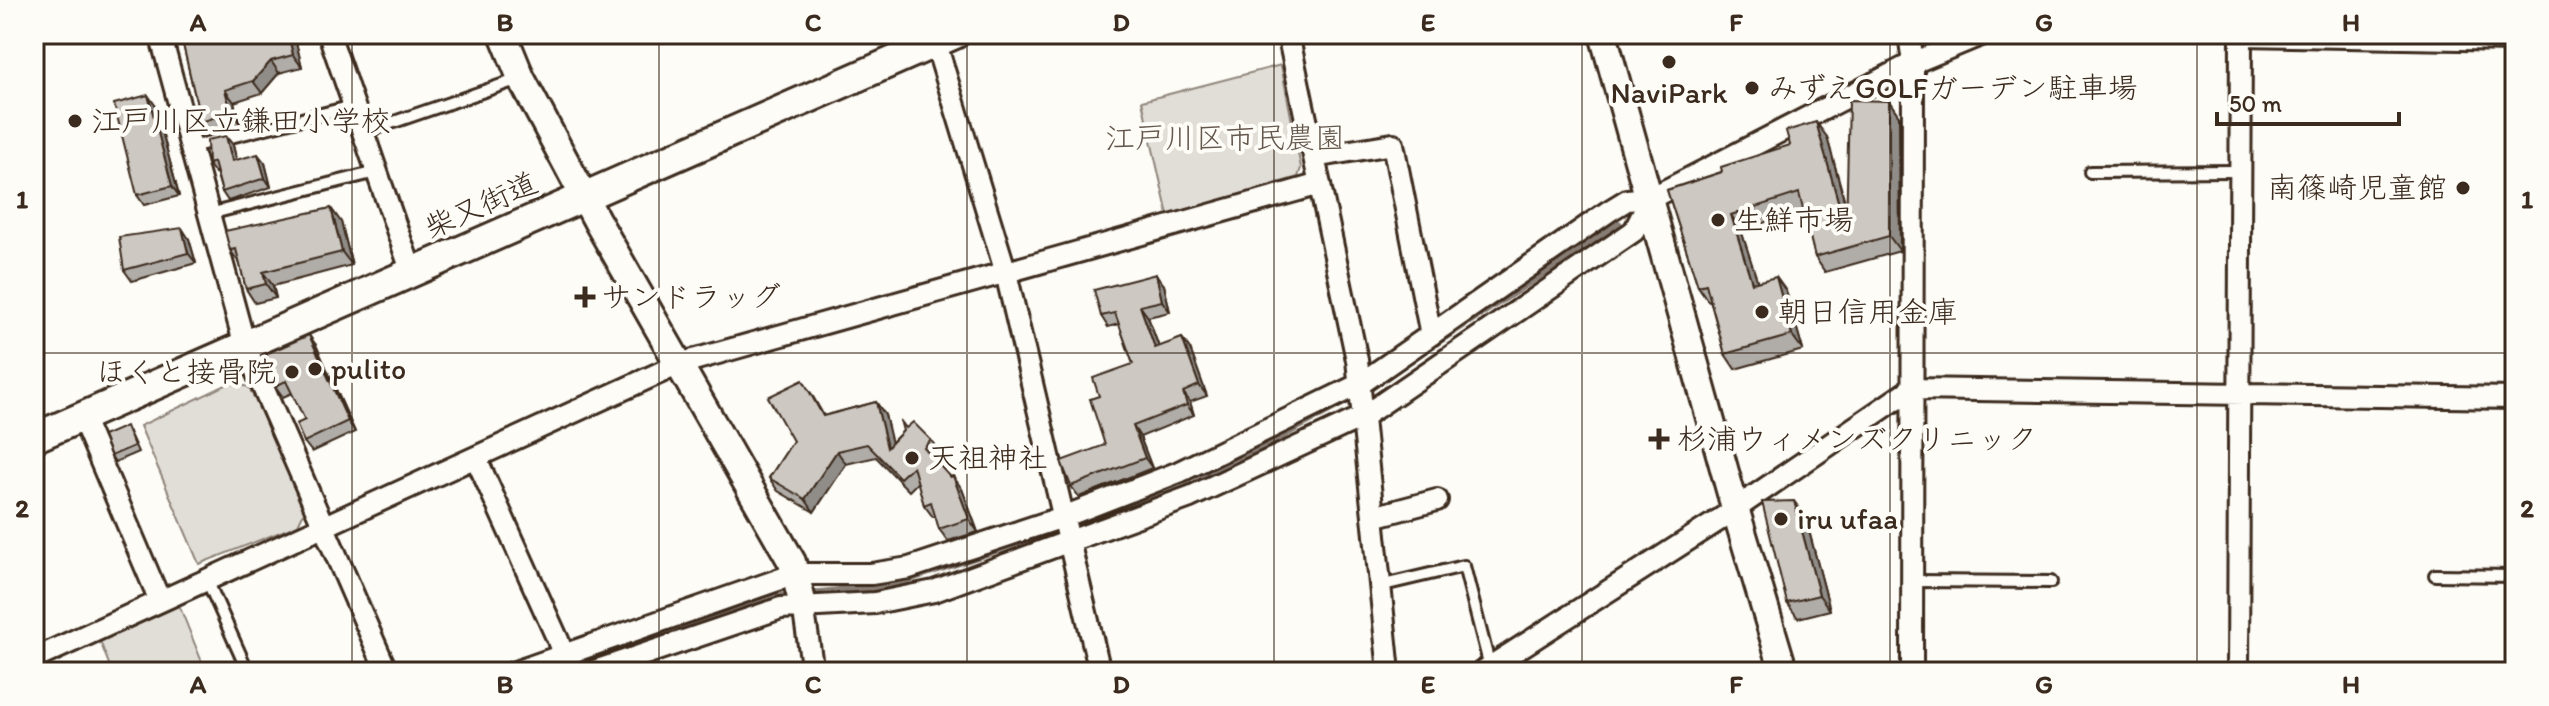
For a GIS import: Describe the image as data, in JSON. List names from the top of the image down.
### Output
{
  "streets": {
    "main road": ["柴又街道"]
  },
  "parks": ["江戸川区市民農園"],
  "places": {
    "other": [
      "NaviPark",
      "みずえGOLFガーデン駐車場",
      "江戸川区立鎌田小学校",
      "南篠崎児童館",
      "生鮮市場",
      "朝日信用金庫",
      "pulito",
      "ほくと接骨院",
      "天祖神社",
      "iru ufaa"
    ],
    "health": ["サンドラッグ", "杉浦ウィメンズクリニック"]
  },
  "scale_bar": "50 m",
  "grid": {
    "columns": [
      "A",
      "B",
      "C",
      "D",
      "E",
      "F",
      "G",
      "H"
    ],
    "rows": ["1", "2"]
  }
}
